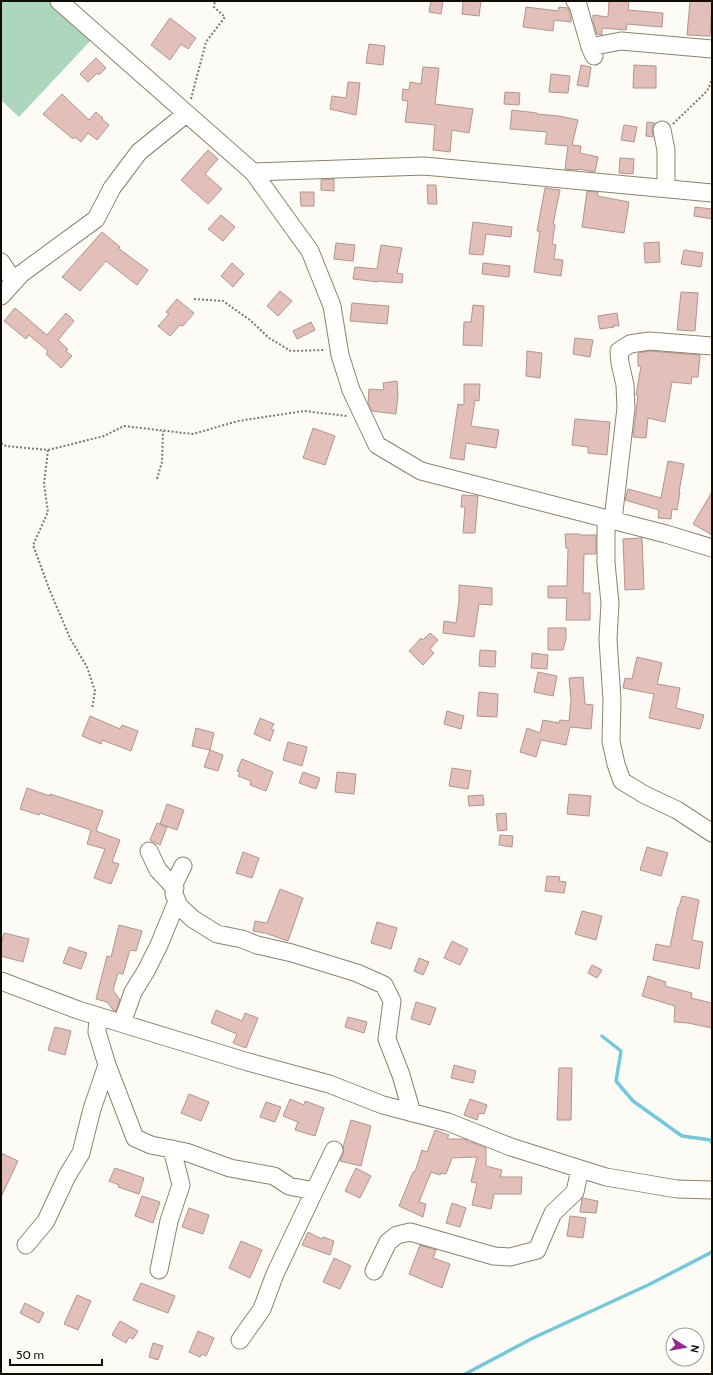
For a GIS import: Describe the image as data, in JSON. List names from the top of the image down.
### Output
{
  "scale_bar": "50 m",
  "north": "right"
}
